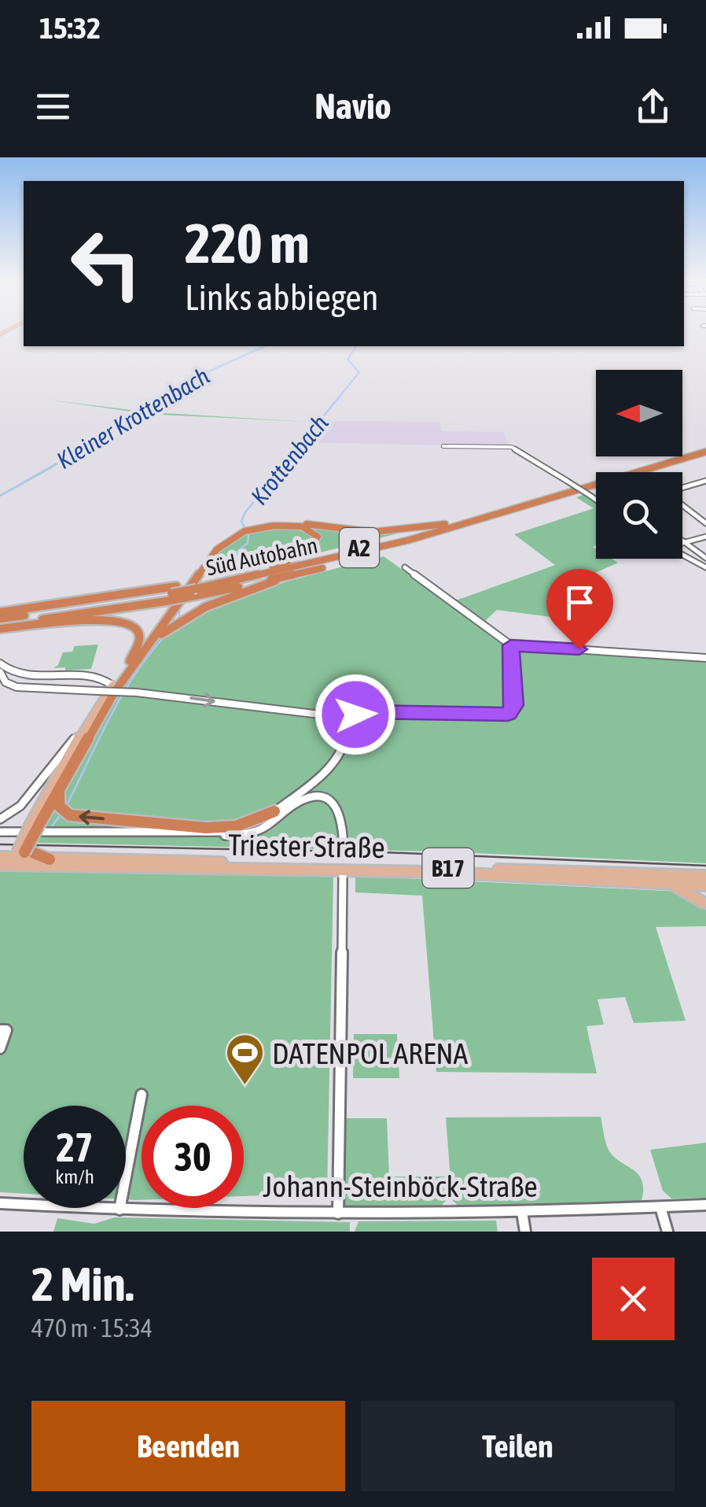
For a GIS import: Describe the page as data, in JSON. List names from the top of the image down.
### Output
{
  "streets": {
    "highway": ["A2", "Süd Autobahn"],
    "main road": ["Triester Straße", "B17"],
    "street": ["Johann-Steinböck-Straße"]
  },
  "water": ["Kleiner Krottenbach", "Krottenbach"],
  "places": {
    "sports": ["DATENPOL ARENA"]
  },
  "north": "left",
  "page": {
    "status": "15:32",
    "header": "Navio",
    "turn": ["220 m", "Links abbiegen"],
    "speed": "27 km/h",
    "limit": "30",
    "heading": ["2 Min.", "470 m · 15:34"],
    "buttons": ["Beenden", "Teilen"]
  }
}
